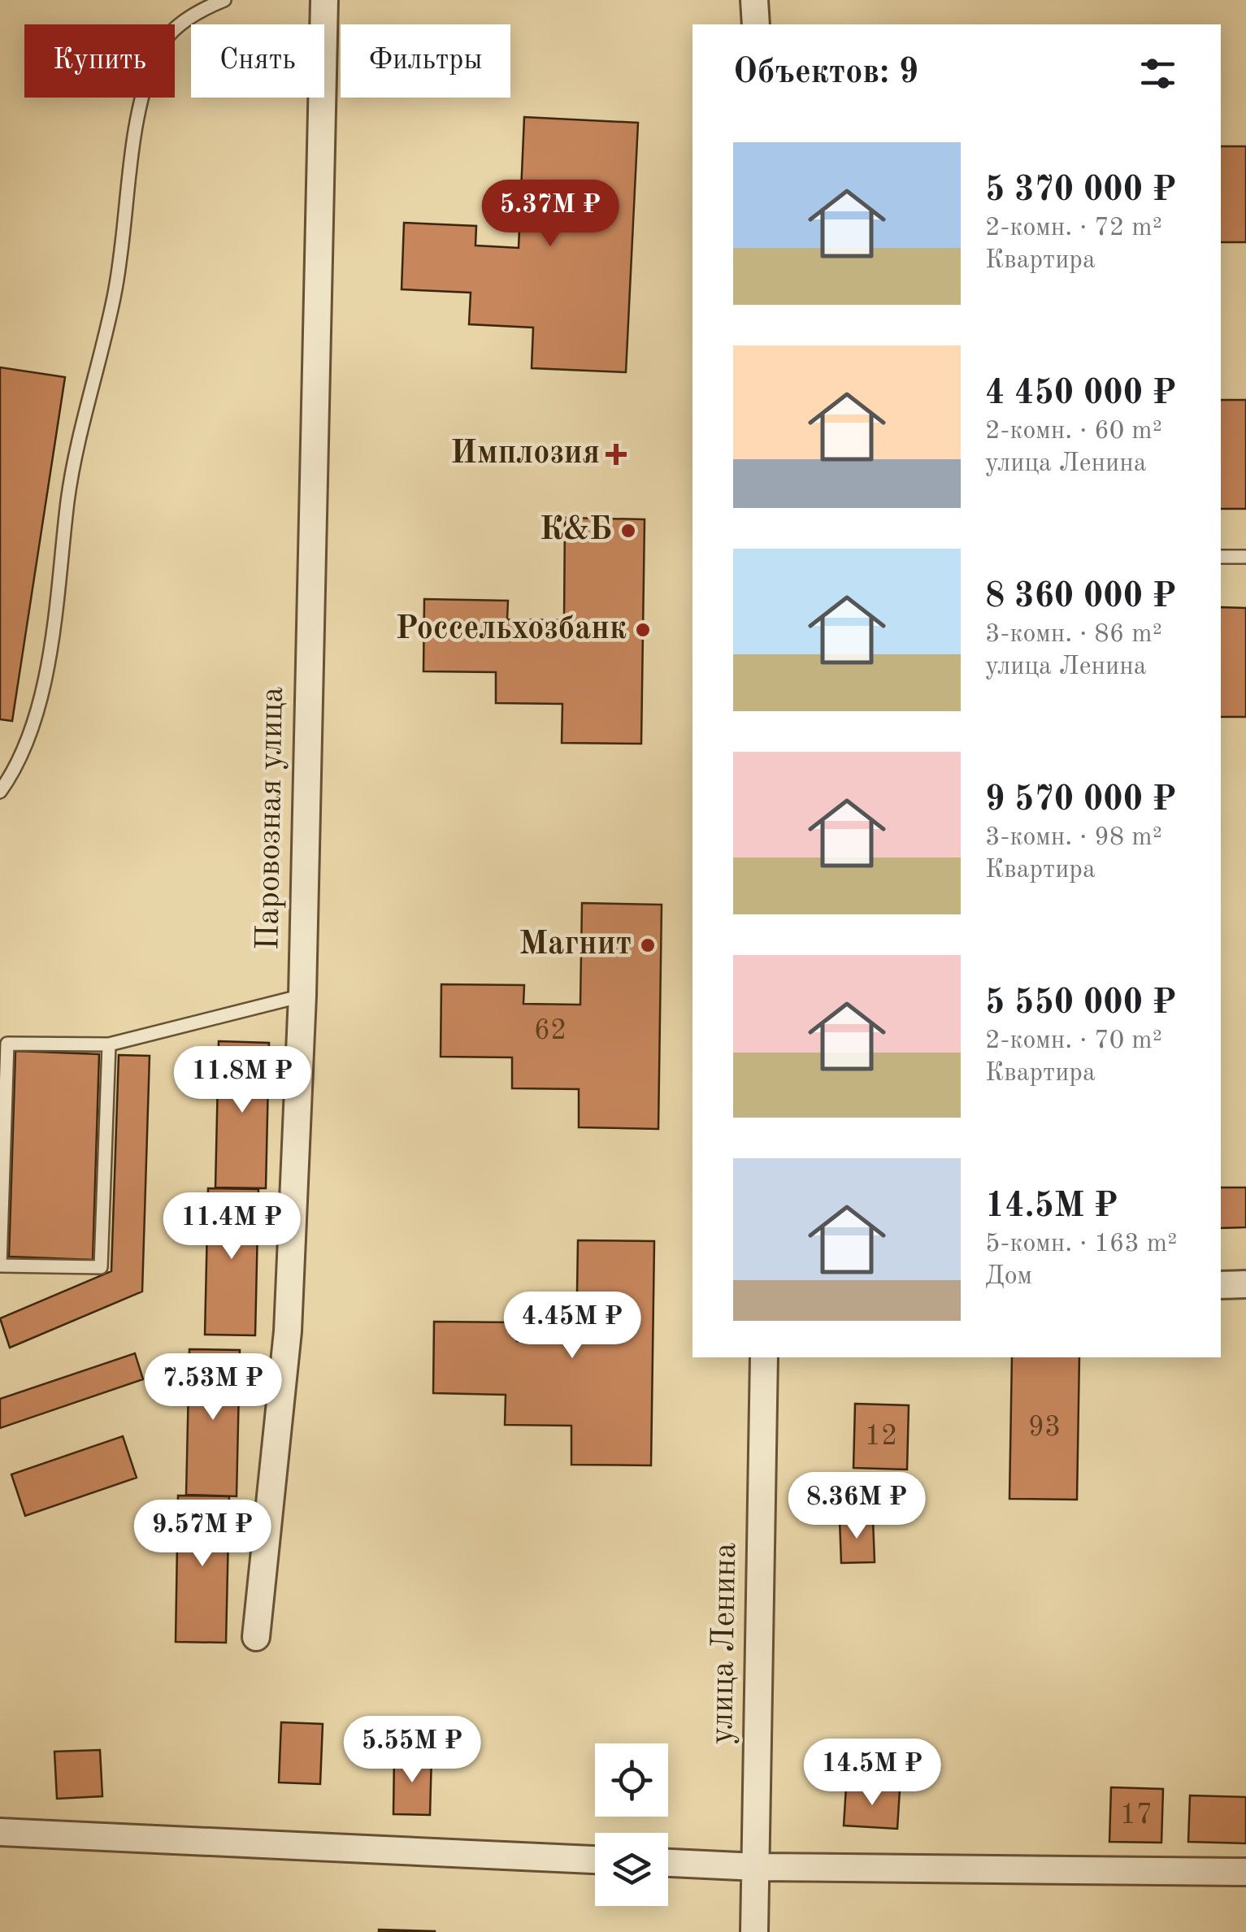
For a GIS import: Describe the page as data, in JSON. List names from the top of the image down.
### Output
{
  "streets": {
    "street": ["Паровозная улица", "улица Ленина"]
  },
  "places": {
    "health": ["Имплозия"],
    "other": ["К&Б", "Россельхозбанк", "Магнит"]
  },
  "house_numbers": [
    "62",
    "93",
    "12",
    "17"
  ],
  "page": {
    "chip": ["Купить", "Снять", "Фильтры"],
    "heading": "Объектов: 9",
    "list": [
      {
        "name": "5 370 000 ₽",
        "note": "2-комн. · 72 m² · Квартира"
      },
      {
        "name": "4 450 000 ₽",
        "note": "2-комн. · 60 m² · улица Ленина"
      },
      {
        "name": "8 360 000 ₽",
        "note": "3-комн. · 86 m² · улица Ленина"
      },
      {
        "name": "9 570 000 ₽",
        "note": "3-комн. · 98 m² · Квартира"
      },
      {
        "name": "5 550 000 ₽",
        "note": "2-комн. · 70 m² · Квартира"
      },
      {
        "name": "14.5M ₽",
        "note": "5-комн. · 163 m² · Дом"
      }
    ],
    "price": [
      "5.37M ₽",
      "11.8M ₽",
      "11.4M ₽",
      "4.45M ₽",
      "7.53M ₽",
      "8.36M ₽",
      "9.57M ₽",
      "5.55M ₽",
      "14.5M ₽"
    ]
  }
}
